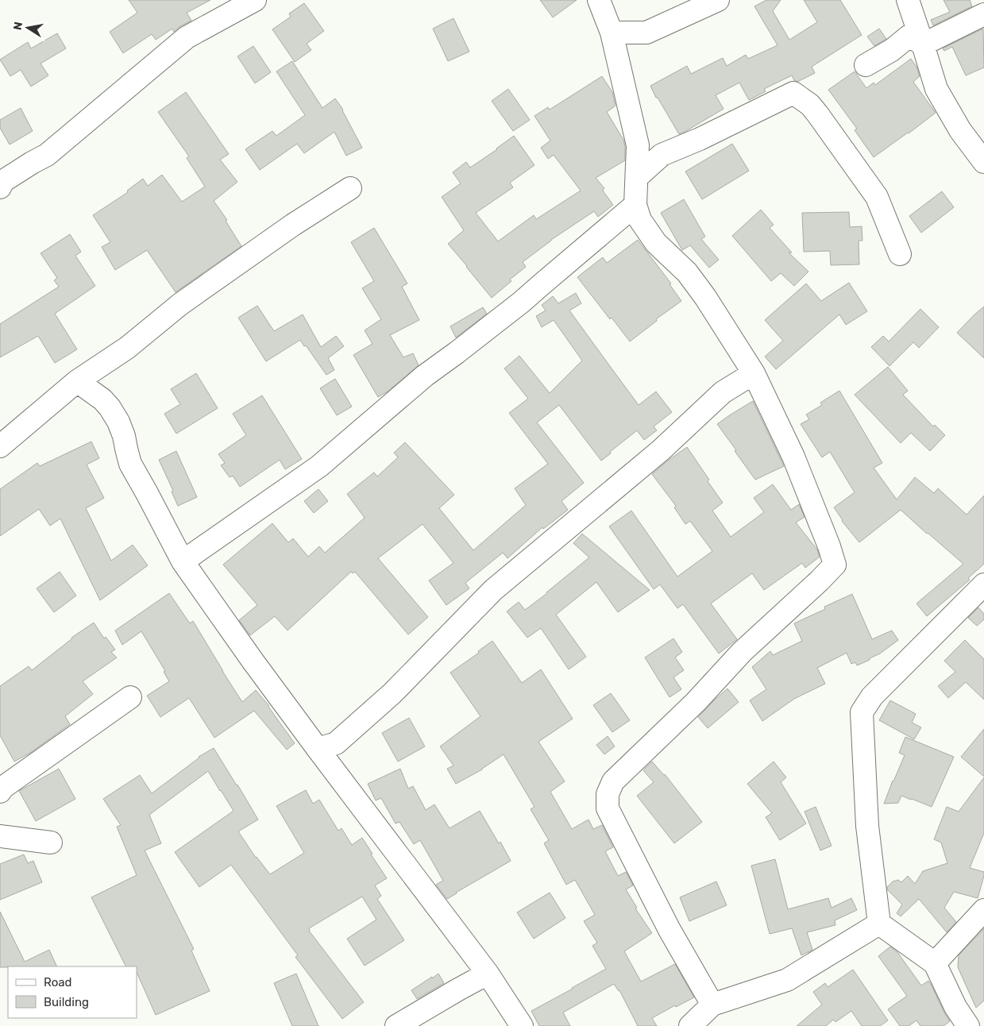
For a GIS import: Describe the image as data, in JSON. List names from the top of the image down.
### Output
{
  "legend": ["Road", "Building"],
  "north": "left"
}
